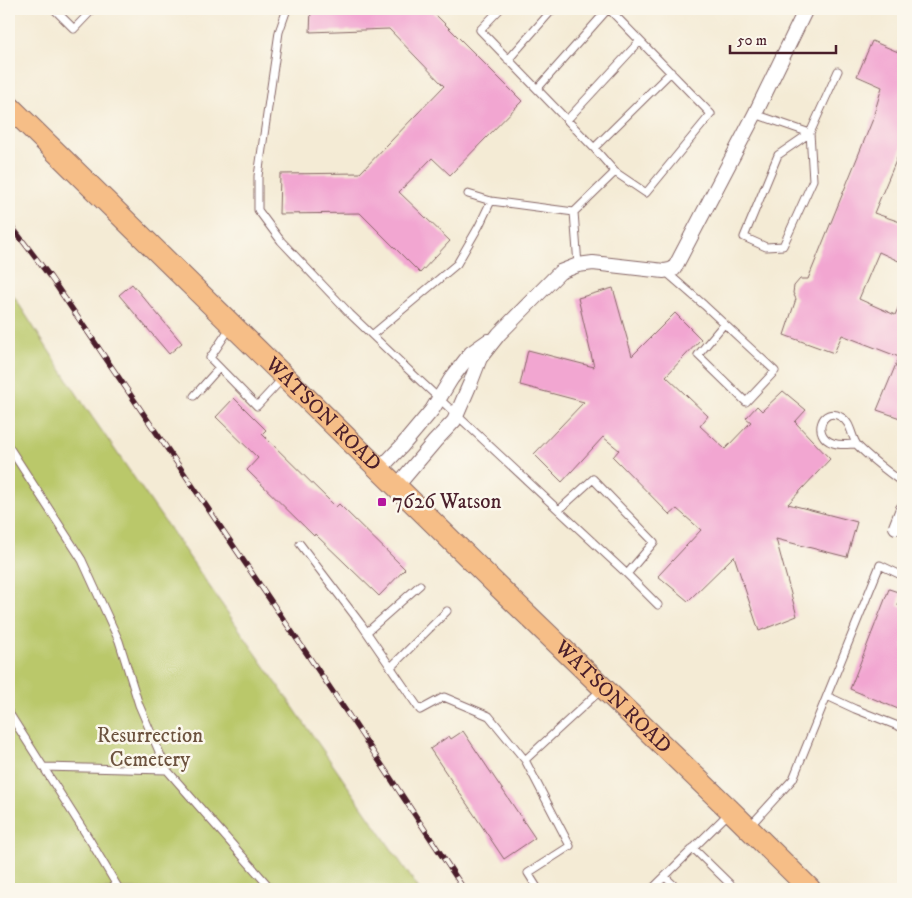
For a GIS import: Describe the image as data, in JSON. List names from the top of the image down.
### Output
{
  "streets": {
    "main road": ["WATSON ROAD"]
  },
  "parks": ["Resurrection Cemetery"],
  "places": {
    "transit": ["7626 Watson"]
  },
  "scale_bar": "50 m"
}
